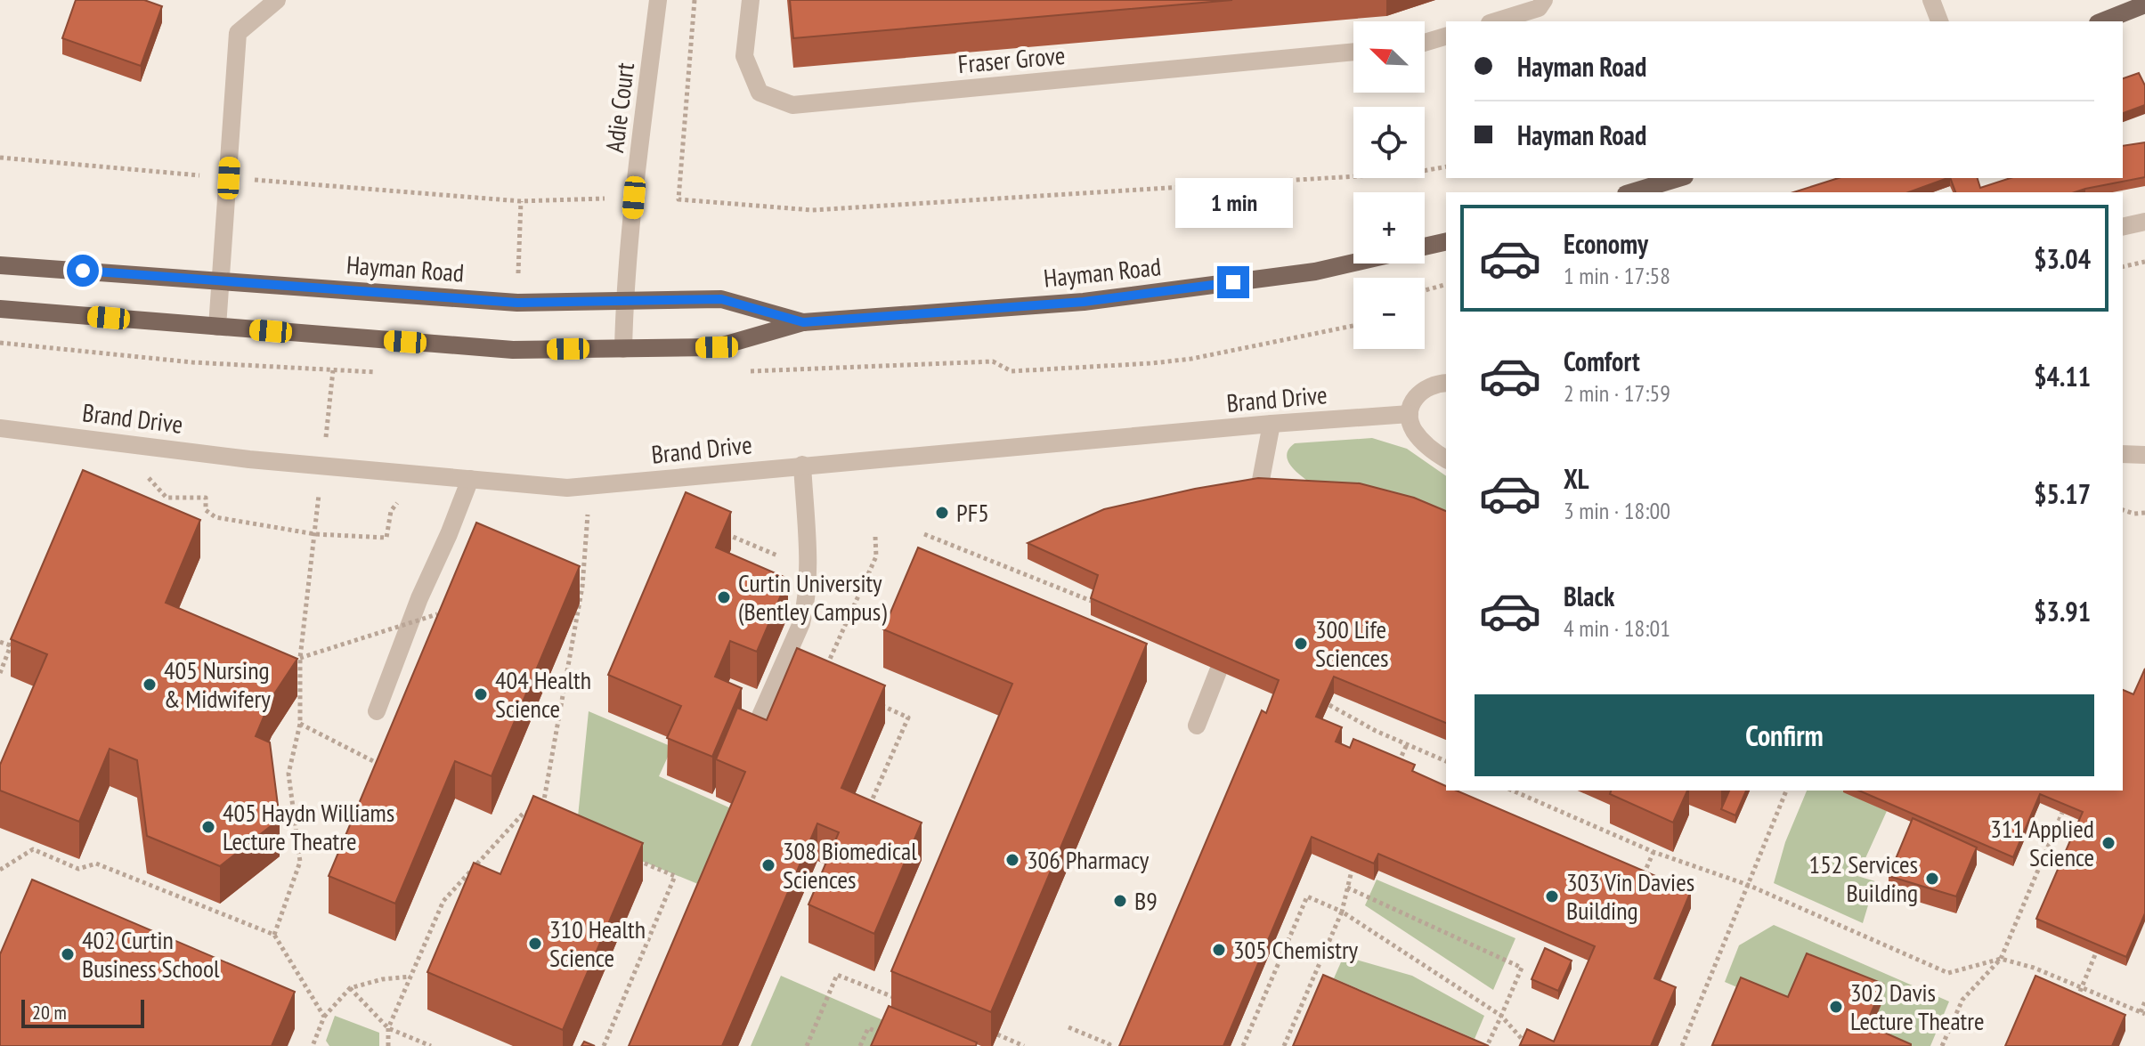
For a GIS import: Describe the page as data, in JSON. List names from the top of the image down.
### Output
{
  "streets": {
    "main road": ["Hayman Road"],
    "street": ["Fraser Grove", "Adie Court", "Brand Drive"]
  },
  "crossings": [
    ["Adie Court", "Hayman Road"]
  ],
  "places": [
    "PF5",
    "Curtin University (Bentley Campus)",
    "300 Life Sciences",
    "405 Nursing & Midwifery",
    "404 Health Science",
    "405 Haydn Williams Lecture Theatre",
    "311 Applied Science",
    "306 Pharmacy",
    "308 Biomedical Sciences",
    "152 Services Building",
    "303 Vin Davies Building",
    "B9",
    "310 Health Science",
    "305 Chemistry",
    "402 Curtin Business School",
    "302 Davis Lecture Theatre"
  ],
  "scale_bar": "20 m",
  "north": "top left",
  "page": {
    "map_buttons": ["+", "−"],
    "banner": ["Hayman Road", "Hayman Road"],
    "bubble": "1 min",
    "list": [
      {
        "name": "Economy",
        "note": "1 min · 17:58",
        "value": "$3.04"
      },
      {
        "name": "Comfort",
        "note": "2 min · 17:59",
        "value": "$4.11"
      },
      {
        "name": "XL",
        "note": "3 min · 18:00",
        "value": "$5.17"
      },
      {
        "name": "Black",
        "note": "4 min · 18:01",
        "value": "$3.91"
      }
    ],
    "buttons": "Confirm",
    "scale": "20 m"
  }
}
